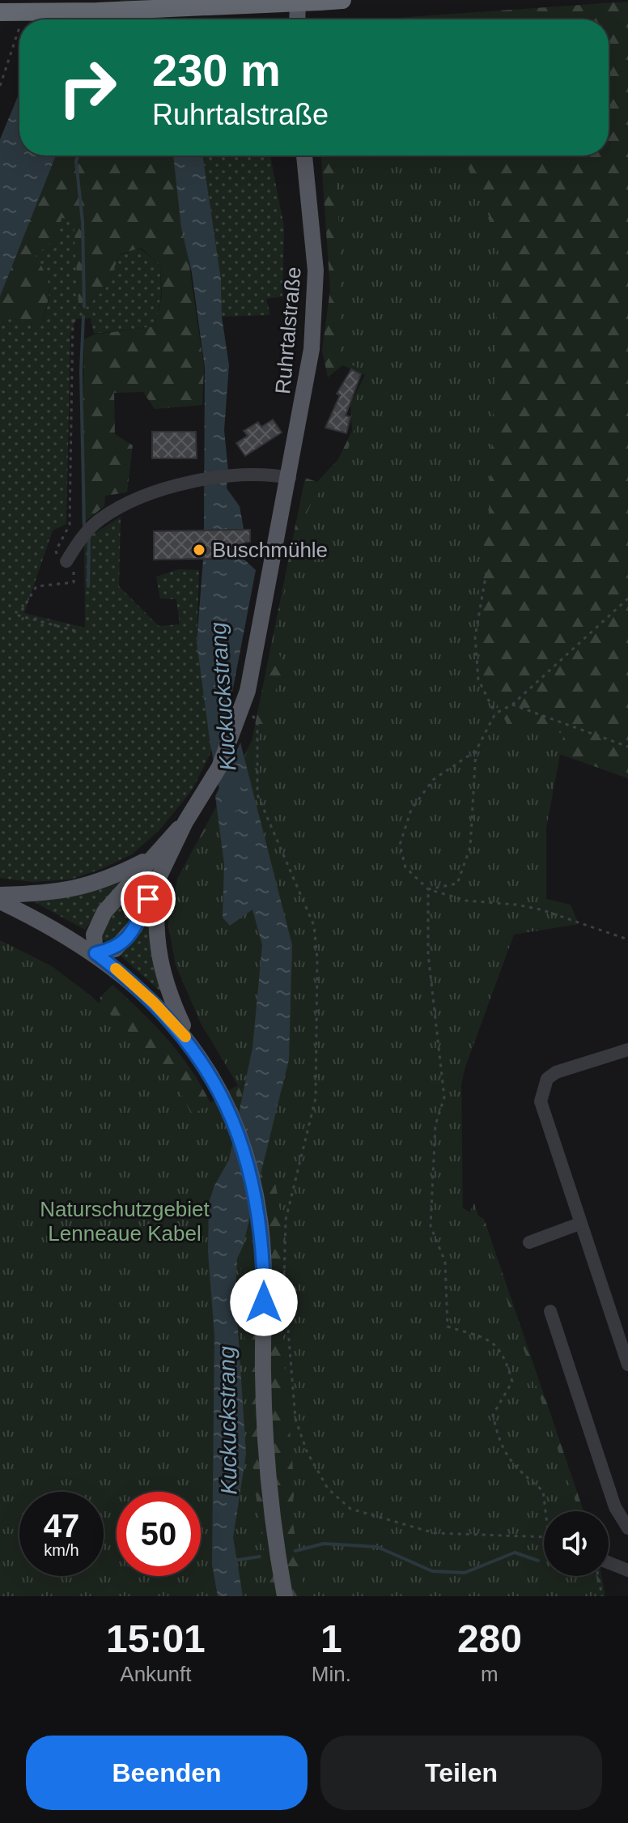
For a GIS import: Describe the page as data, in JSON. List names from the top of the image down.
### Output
{
  "streets": {
    "main road": ["Ruhrtalstraße"]
  },
  "water": ["Kuckuckstrang"],
  "parks": ["Naturschutzgebiet Lenneaue Kabel"],
  "places": ["Buschmühle"],
  "page": {
    "turn": ["230 m", "Ruhrtalstraße"],
    "speed": "47 km/h",
    "limit": "50",
    "eta": [
      "15:01",
      "Ankunft",
      "1",
      "Min.",
      "280",
      "m"
    ],
    "buttons": ["Beenden", "Teilen"]
  }
}
